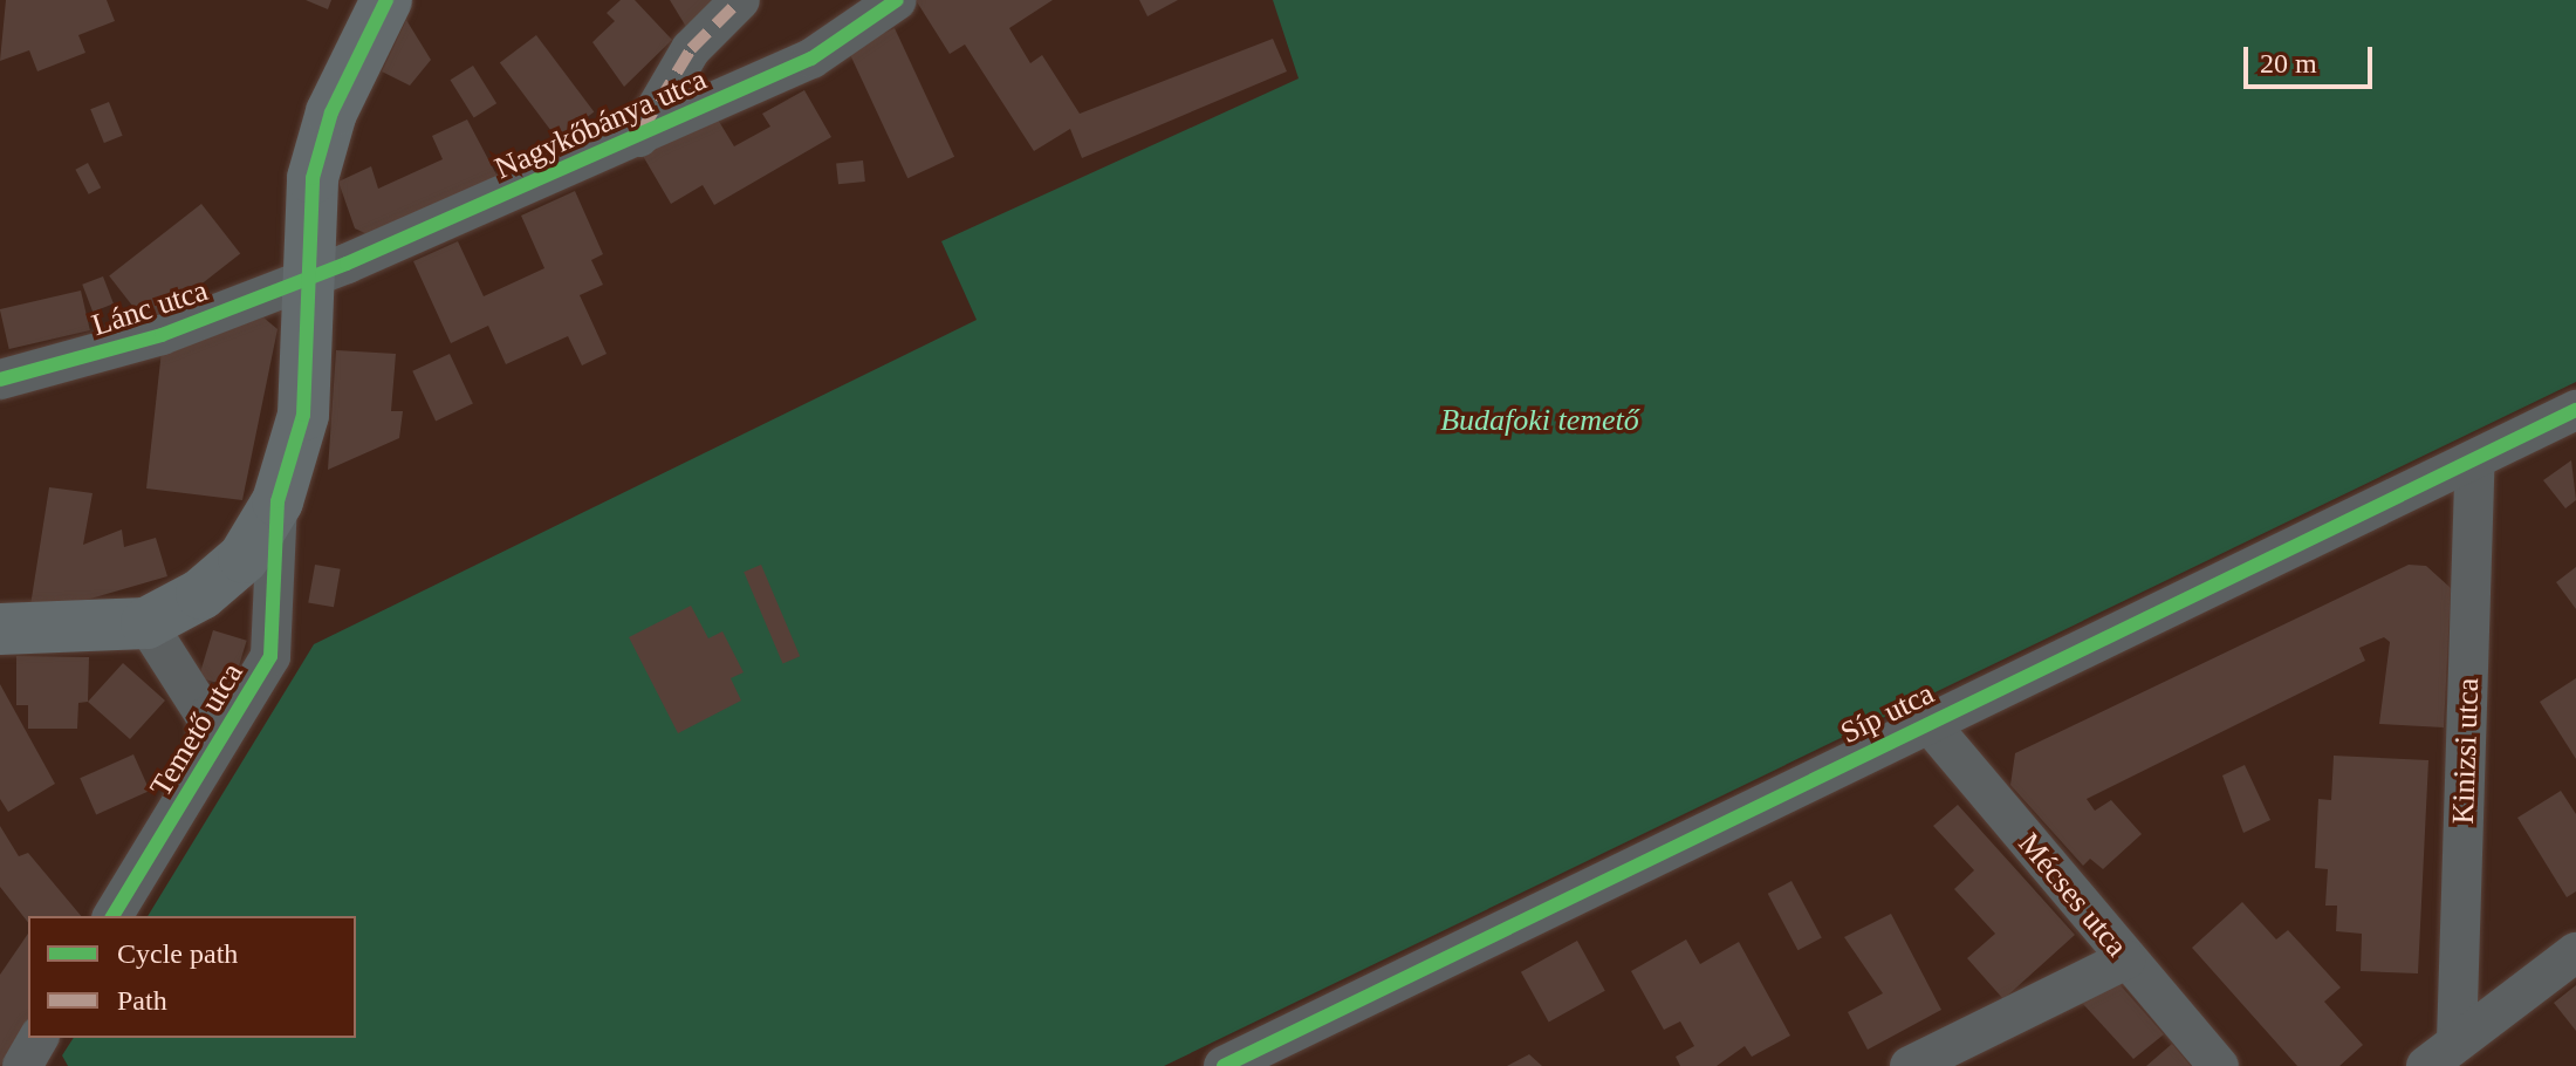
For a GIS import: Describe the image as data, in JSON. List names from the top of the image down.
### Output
{
  "streets": {
    "street": [
      "Nagykőbánya utca",
      "Lánc utca",
      "Síp utca",
      "Temető utca",
      "Kinizsi utca",
      "Mécses utca"
    ]
  },
  "crossings": [
    ["Nagykőbánya utca", "Lánc utca"],
    ["Nagykőbánya utca", "Temető utca"],
    ["Lánc utca", "Temető utca"],
    ["Síp utca", "Kinizsi utca"],
    ["Síp utca", "Mécses utca"]
  ],
  "parks": ["Budafoki temető"],
  "legend": ["Cycle path", "Path"],
  "scale_bar": "20 m"
}
